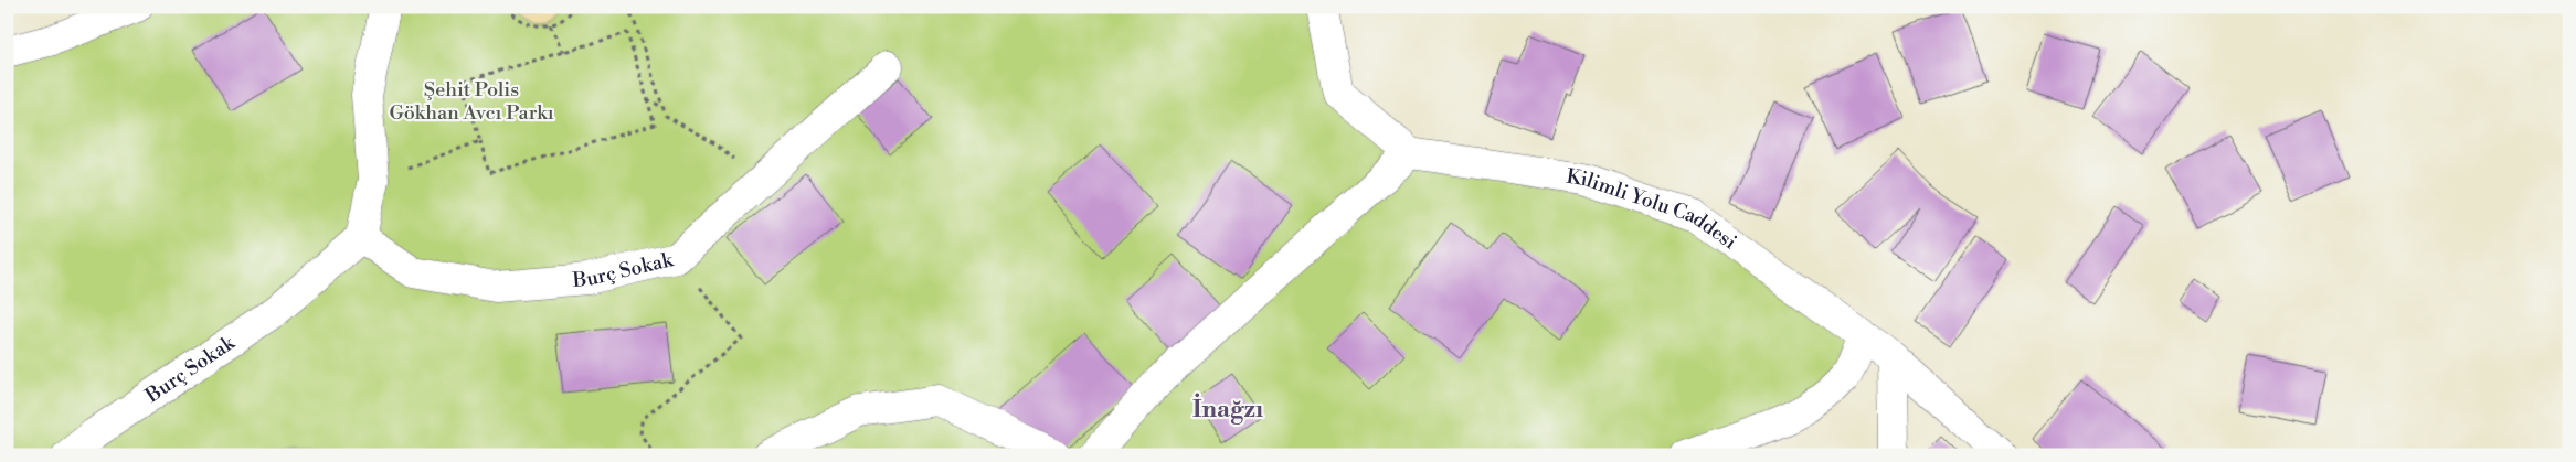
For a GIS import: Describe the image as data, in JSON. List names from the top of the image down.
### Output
{
  "streets": {
    "street": ["Kilimli Yolu Caddesi", "Burç Sokak"]
  },
  "districts": ["İnağzı"],
  "parks": ["Şehit Polis Gökhan Avcı Parkı"]
}
